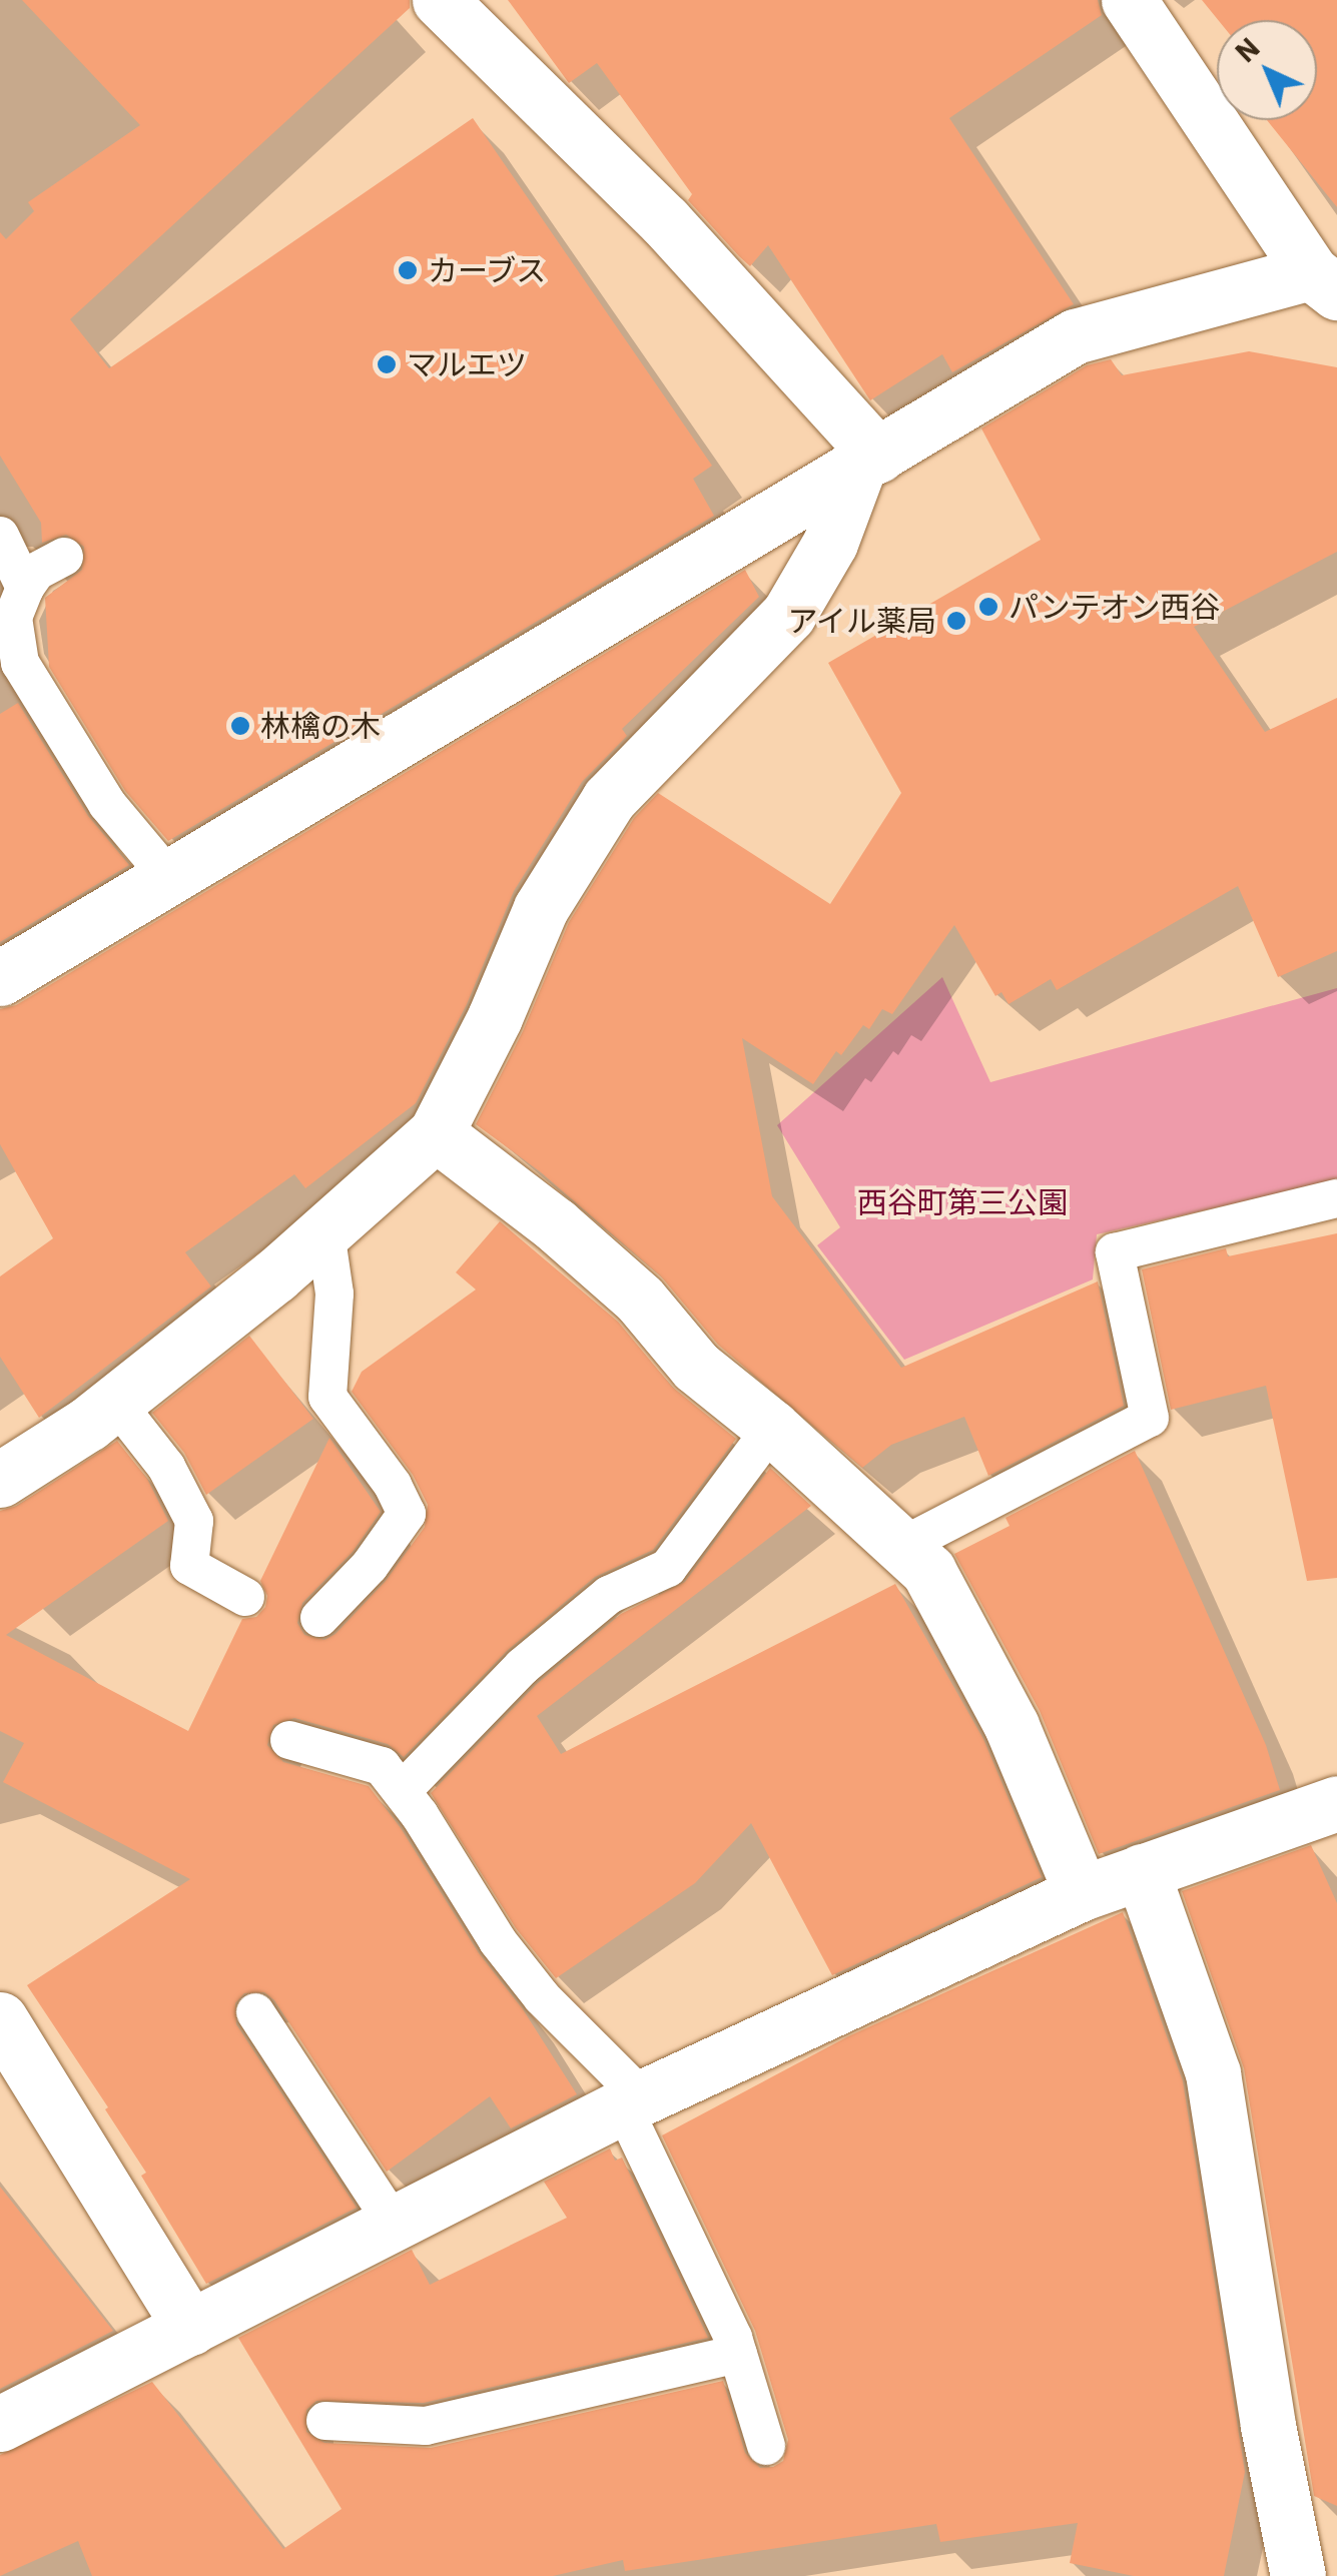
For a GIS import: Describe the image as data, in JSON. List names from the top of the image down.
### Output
{
  "parks": ["西谷町第三公園"],
  "places": [
    "カーブス",
    "マルエツ",
    "パンテオン西谷",
    "アイル薬局",
    "林檎の木"
  ],
  "north": "top left"
}
